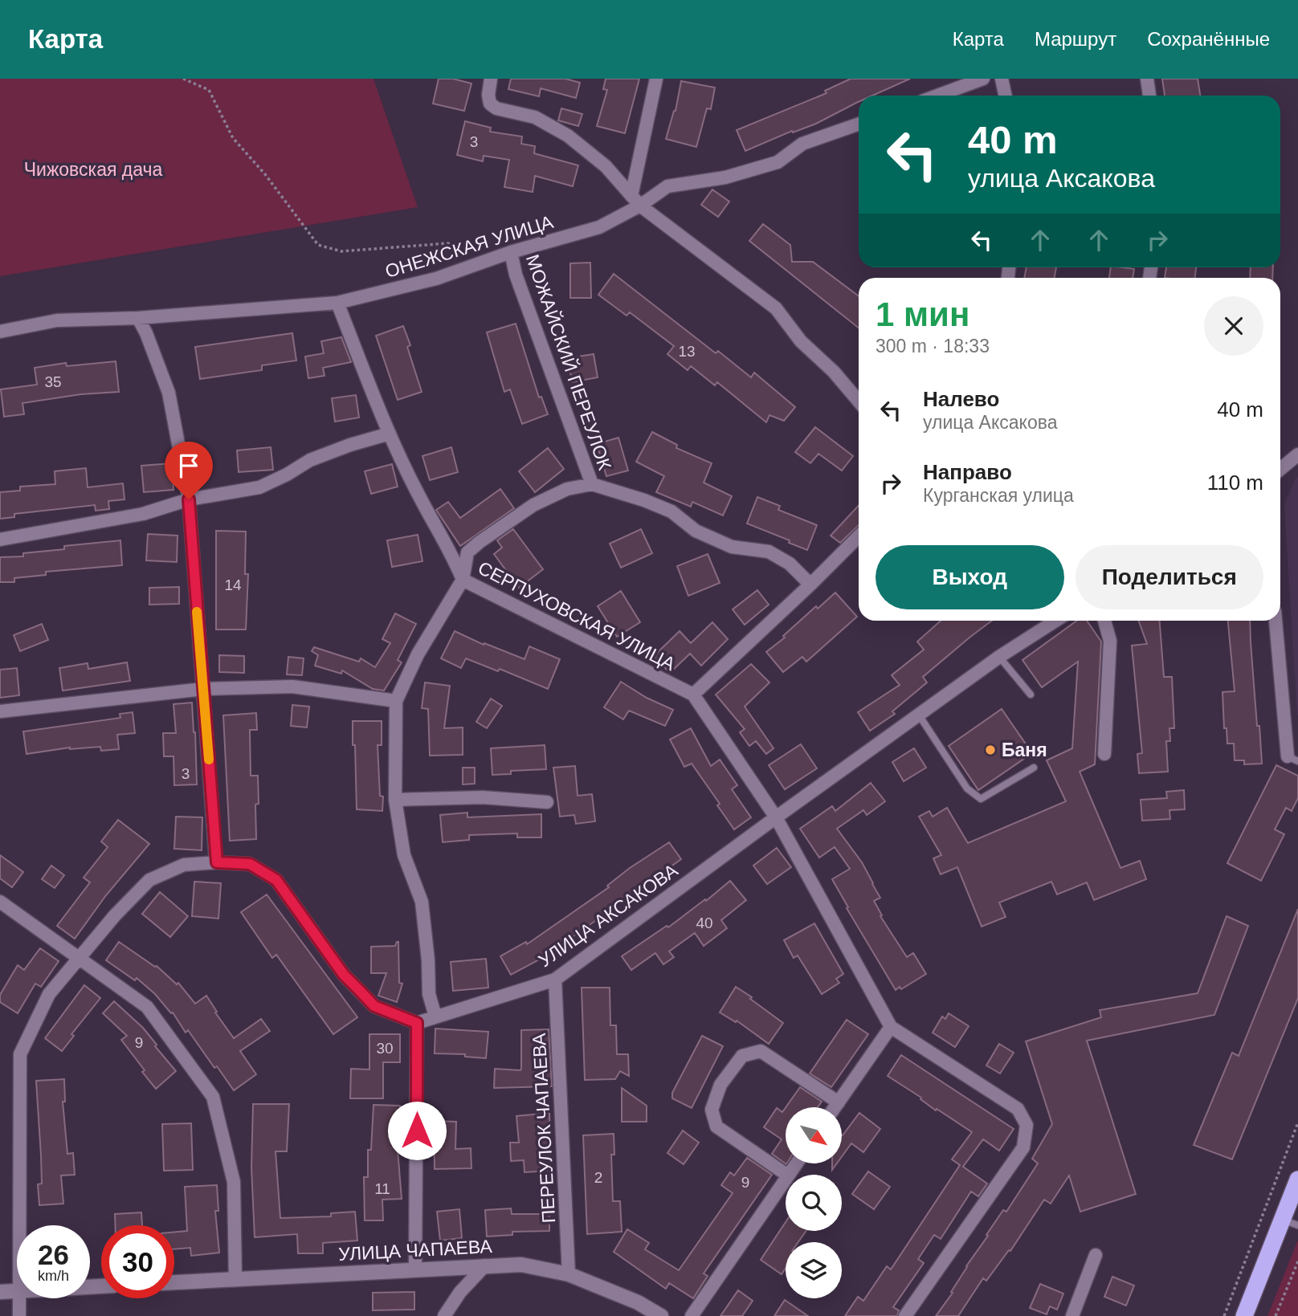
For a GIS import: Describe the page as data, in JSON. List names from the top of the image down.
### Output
{
  "streets": {
    "street": [
      "ОНЕЖСКАЯ УЛИЦА",
      "МОЖАЙСКИЙ ПЕРЕУЛОК",
      "СЕРПУХОВСКАЯ УЛИЦА",
      "УЛИЦА АКСАКОВА",
      "ПЕРЕУЛОК ЧАПАЕВА",
      "УЛИЦА ЧАПАЕВА"
    ]
  },
  "crossings": [
    ["ОНЕЖСКАЯ УЛИЦА", "МОЖАЙСКИЙ ПЕРЕУЛОК"],
    ["ОНЕЖСКАЯ УЛИЦА", "СЕРПУХОВСКАЯ УЛИЦА"],
    ["МОЖАЙСКИЙ ПЕРЕУЛОК", "СЕРПУХОВСКАЯ УЛИЦА"],
    ["СЕРПУХОВСКАЯ УЛИЦА", "УЛИЦА АКСАКОВА"],
    ["УЛИЦА АКСАКОВА", "ПЕРЕУЛОК ЧАПАЕВА"],
    ["ПЕРЕУЛОК ЧАПАЕВА", "УЛИЦА ЧАПАЕВА"]
  ],
  "parks": ["Чижовская дача"],
  "places": ["Баня"],
  "house_numbers": [
    "3",
    "13",
    "35",
    "14",
    "3",
    "40",
    "9",
    "30",
    "2",
    "9",
    "11"
  ],
  "north": "bottom right",
  "page": {
    "header": "Карта",
    "nav": ["Карта", "Маршрут", "Сохранённые"],
    "turn": ["40 m", "улица Аксакова"],
    "heading": ["1 мин", "300 m · 18:33"],
    "list": [
      {
        "name": "Налево",
        "note": "улица Аксакова",
        "value": "40 m"
      },
      {
        "name": "Направо",
        "note": "Курганская улица",
        "value": "110 m"
      }
    ],
    "buttons": ["Выход", "Поделиться"],
    "speed": "26 km/h",
    "limit": "30"
  }
}
